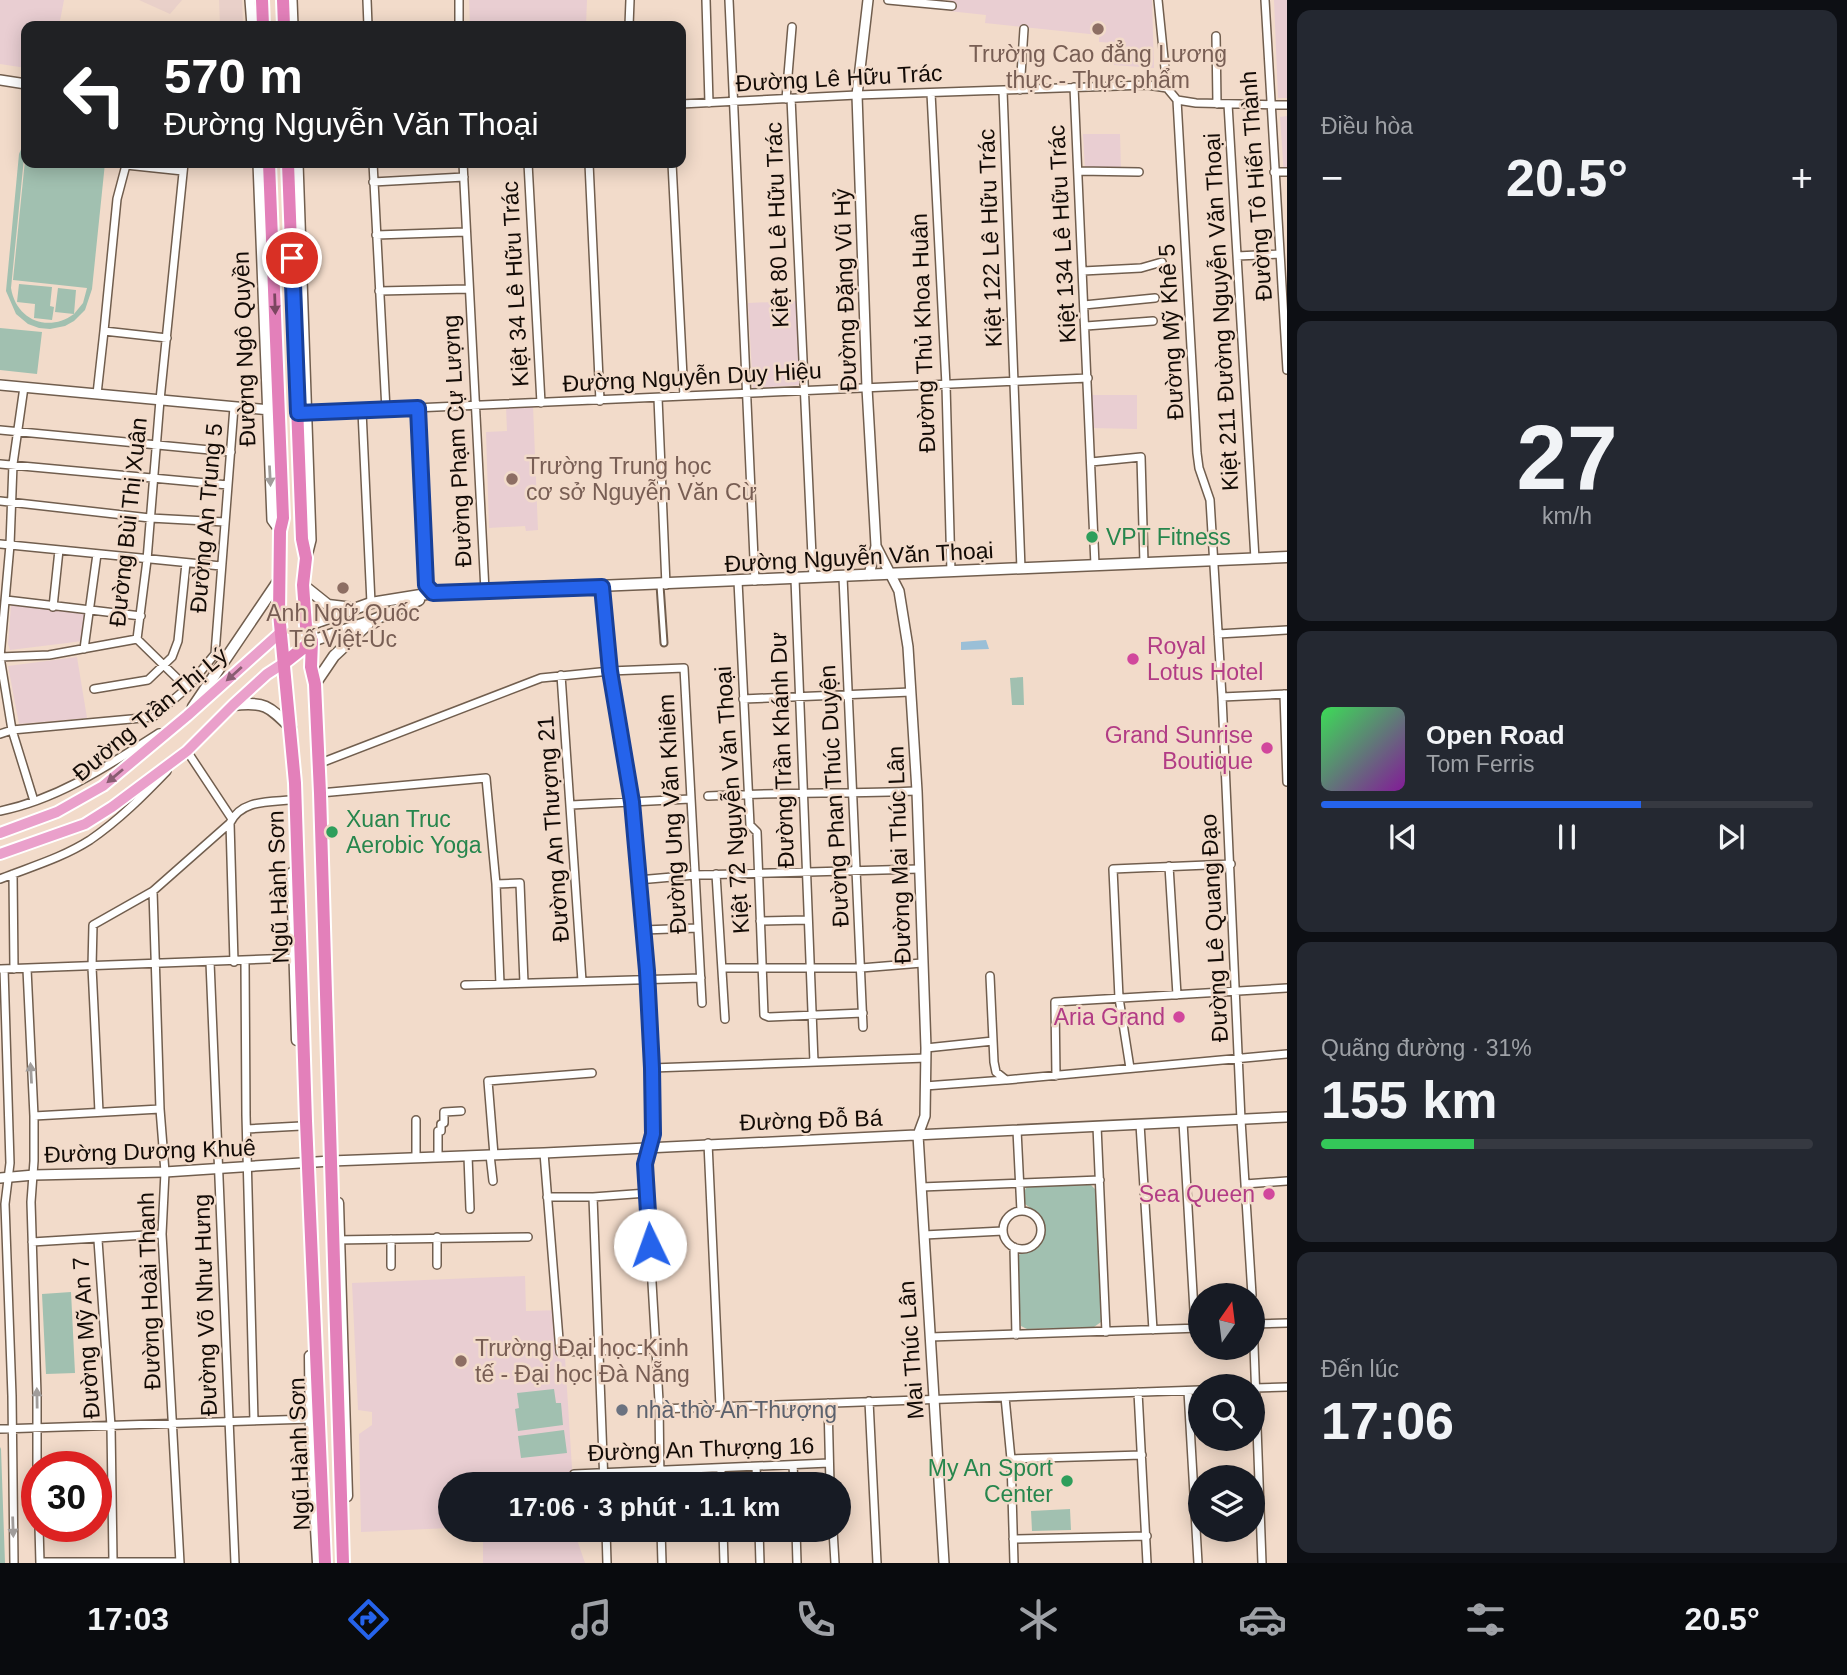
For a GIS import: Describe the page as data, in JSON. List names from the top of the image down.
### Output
{
  "streets": {
    "highway": ["Đường Ngô Quyền", "Ngũ Hành Sơn"],
    "main road": ["Đường Nguyễn Văn Thoại", "Đường Trần Thị Lý"],
    "street": [
      "Đường Lê Hữu Trác",
      "Đường Tô Hiến Thành",
      "Kiệt 80 Lê Hữu Trác",
      "Kiệt 134 Lê Hữu Trác",
      "Kiệt 122 Lê Hữu Trác",
      "Kiệt 34 Lê Hữu Trác",
      "Đường Đặng Vũ Hỷ",
      "Kiệt 211 Đường Nguyễn Văn Thoại",
      "Đường Mỹ Khê 5",
      "Đường Thủ Khoa Huân",
      "Đường Nguyễn Duy Hiệu",
      "Đường Phạm Cự Lượng",
      "Đường An Trung 5",
      "Đường Bùi Thị Xuân",
      "Đường Trần Khánh Dư",
      "Đường Phan Thúc Duyện",
      "Kiệt 72 Nguyễn Văn Thoại",
      "Đường Ung Văn Khiêm",
      "Đường An Thượng 21",
      "Đường Mai Thúc Lân",
      "Đường Lê Quang Đạo",
      "Đường Đỗ Bá",
      "Đường Dương Khuê",
      "Đường Hoài Thanh",
      "Đường Võ Như Hưng",
      "Đường Mỹ An 7",
      "Mai Thúc Lân",
      "Đường An Thượng 16"
    ]
  },
  "crossings": [
    ["Đường Lê Hữu Trác", "Kiệt 80 Lê Hữu Trác"],
    ["Đường Lê Hữu Trác", "Kiệt 134 Lê Hữu Trác"],
    ["Đường Lê Hữu Trác", "Kiệt 122 Lê Hữu Trác"],
    ["Đường Lê Hữu Trác", "Đường Đặng Vũ Hỷ"],
    ["Đường Lê Hữu Trác", "Đường Thủ Khoa Huân"],
    ["Kiệt 80 Lê Hữu Trác", "Đường Nguyễn Duy Hiệu"],
    ["Kiệt 80 Lê Hữu Trác", "Đường Nguyễn Văn Thoại"],
    ["Kiệt 134 Lê Hữu Trác", "Đường Nguyễn Duy Hiệu"],
    ["Kiệt 134 Lê Hữu Trác", "Đường Nguyễn Văn Thoại"],
    ["Kiệt 122 Lê Hữu Trác", "Đường Nguyễn Duy Hiệu"],
    ["Kiệt 122 Lê Hữu Trác", "Đường Nguyễn Văn Thoại"],
    ["Kiệt 34 Lê Hữu Trác", "Đường Nguyễn Duy Hiệu"],
    ["Đường Đặng Vũ Hỷ", "Đường Nguyễn Duy Hiệu"],
    ["Đường Đặng Vũ Hỷ", "Đường Nguyễn Văn Thoại"],
    ["Đường Đặng Vũ Hỷ", "Đường Mai Thúc Lân"],
    ["Kiệt 211 Đường Nguyễn Văn Thoại", "Đường Nguyễn Văn Thoại"],
    ["Đường Mỹ Khê 5", "Đường Nguyễn Văn Thoại"],
    ["Đường Mỹ Khê 5", "Đường Lê Quang Đạo"],
    ["Đường Thủ Khoa Huân", "Đường Nguyễn Duy Hiệu"],
    ["Đường Thủ Khoa Huân", "Đường Nguyễn Văn Thoại"],
    ["Đường Ngô Quyền", "Đường Trần Thị Lý"],
    ["Đường Ngô Quyền", "Ngũ Hành Sơn"],
    ["Đường Nguyễn Duy Hiệu", "Đường Phạm Cự Lượng"],
    ["Đường Phạm Cự Lượng", "Đường Nguyễn Văn Thoại"],
    ["Đường Nguyễn Văn Thoại", "Đường Trần Khánh Dư"],
    ["Đường Nguyễn Văn Thoại", "Đường Phan Thúc Duyện"],
    ["Đường Nguyễn Văn Thoại", "Kiệt 72 Nguyễn Văn Thoại"],
    ["Đường Nguyễn Văn Thoại", "Đường Mai Thúc Lân"],
    ["Đường Nguyễn Văn Thoại", "Ngũ Hành Sơn"],
    ["Đường Nguyễn Văn Thoại", "Đường Lê Quang Đạo"],
    ["Đường Trần Khánh Dư", "Kiệt 72 Nguyễn Văn Thoại"],
    ["Đường Ung Văn Khiêm", "Đường An Thượng 21"],
    ["Đường Ung Văn Khiêm", "Ngũ Hành Sơn"],
    ["Đường Mai Thúc Lân", "Đường Đỗ Bá"],
    ["Đường Mai Thúc Lân", "Mai Thúc Lân"],
    ["Ngũ Hành Sơn", "Đường Đỗ Bá"],
    ["Ngũ Hành Sơn", "Đường Dương Khuê"],
    ["Đường Lê Quang Đạo", "Đường Đỗ Bá"],
    ["Đường Đỗ Bá", "Đường Dương Khuê"],
    ["Đường Đỗ Bá", "Mai Thúc Lân"],
    ["Đường Dương Khuê", "Đường Hoài Thanh"],
    ["Đường Dương Khuê", "Đường Võ Như Hưng"]
  ],
  "places": [
    "Trường Cao đẳng Lương thực - Thực phẩm",
    "Trường Trung học cơ sở Nguyễn Văn Cừ",
    "VPT Fitness",
    "Anh Ngữ Quốc Tế Việt-Úc",
    "Royal Lotus Hotel",
    "Grand Sunrise Boutique",
    "Xuan Truc Aerobic Yoga",
    "Aria Grand",
    "Sea Queen",
    "Trường Đại học Kinh tế - Đại học Đà Nẵng",
    "nhà thờ An Thượng",
    "My An Sport Center"
  ],
  "north": "top",
  "page": {
    "tile": [
      "Điều hòa",
      ["27", "km/h"],
      ["Quãng đường · 31%", "155 km"],
      ["Đến lúc", "17:06"]
    ],
    "turn": ["570 m", "Đường Nguyễn Văn Thoại"],
    "heat": ["−", "20.5°", "+"],
    "song": ["Open Road", "Tom Ferris"],
    "limit": "30",
    "trip": "17:06 · 3 phút · 1.1 km",
    "tabs": ["17:03", "20.5°"]
  }
}
